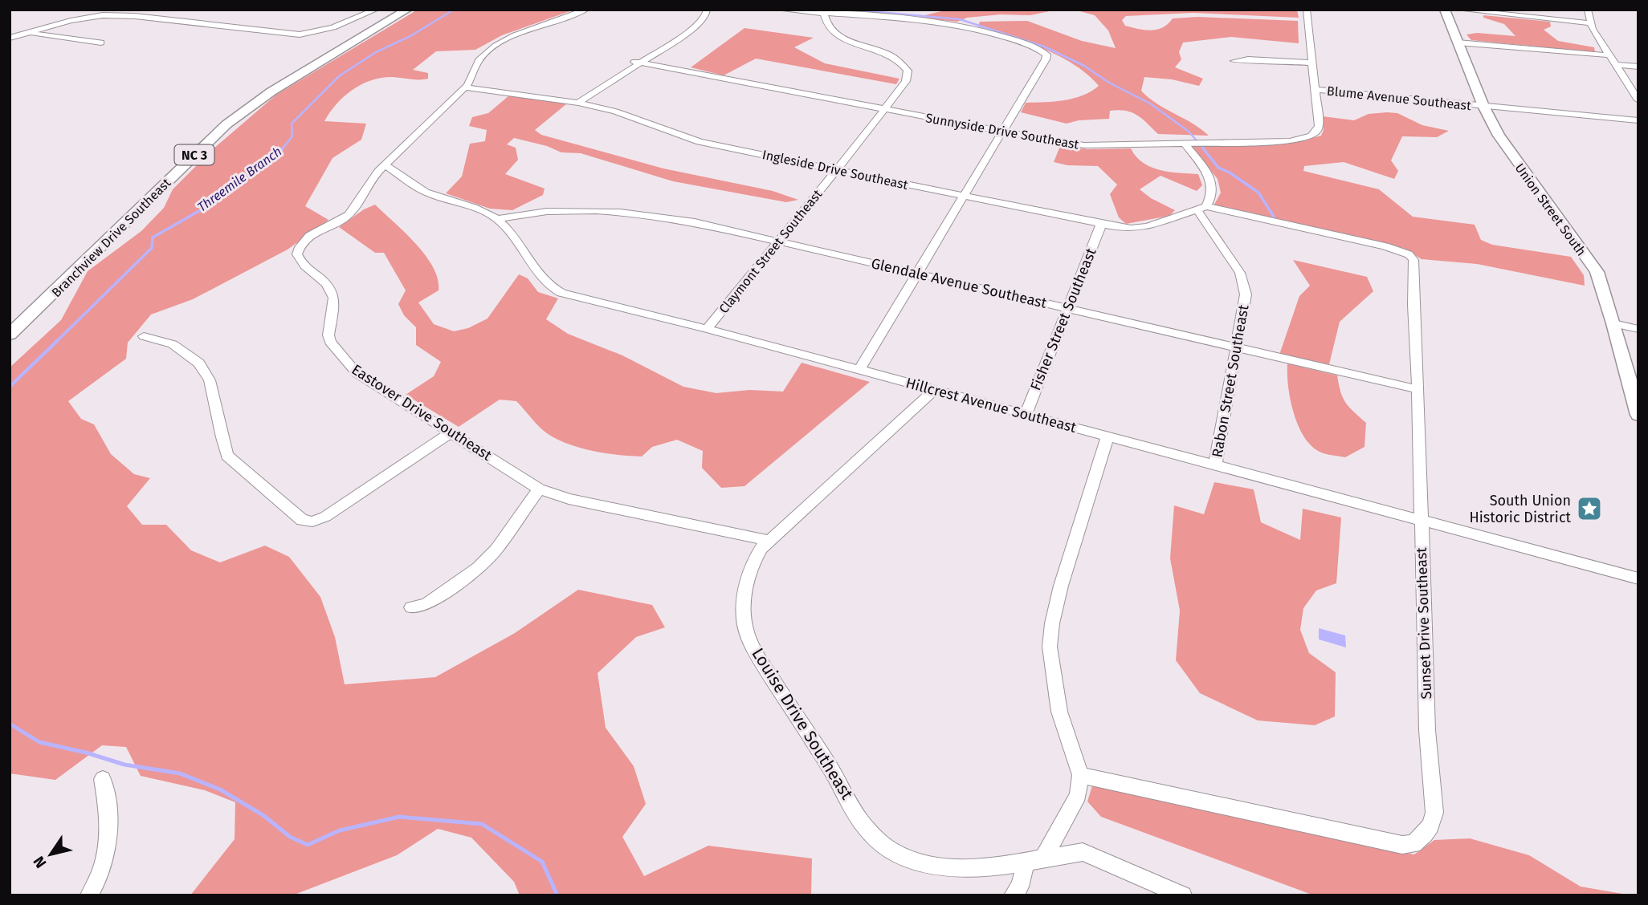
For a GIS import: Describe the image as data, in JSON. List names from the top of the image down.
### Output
{
  "streets": {
    "main road": ["NC 3", "Union Street South", "Branchview Drive Southeast"],
    "street": [
      "Blume Avenue Southeast",
      "Sunnyside Drive Southeast",
      "Ingleside Drive Southeast",
      "Claymont Street Southeast",
      "Glendale Avenue Southeast",
      "Fisher Street Southeast",
      "Rabon Street Southeast",
      "Hillcrest Avenue Southeast",
      "Eastover Drive Southeast",
      "Sunset Drive Southeast",
      "Louise Drive Southeast"
    ]
  },
  "crossings": [
    ["Blume Avenue Southeast", "Sunnyside Drive Southeast"],
    ["Blume Avenue Southeast", "Union Street South"],
    ["Sunnyside Drive Southeast", "Claymont Street Southeast"],
    ["Ingleside Drive Southeast", "Claymont Street Southeast"],
    ["Ingleside Drive Southeast", "Fisher Street Southeast"],
    ["Ingleside Drive Southeast", "Rabon Street Southeast"],
    ["Ingleside Drive Southeast", "Eastover Drive Southeast"],
    ["Ingleside Drive Southeast", "Sunset Drive Southeast"],
    ["Claymont Street Southeast", "Glendale Avenue Southeast"],
    ["Claymont Street Southeast", "Hillcrest Avenue Southeast"],
    ["Glendale Avenue Southeast", "Fisher Street Southeast"],
    ["Glendale Avenue Southeast", "Rabon Street Southeast"],
    ["Glendale Avenue Southeast", "Hillcrest Avenue Southeast"],
    ["Glendale Avenue Southeast", "Sunset Drive Southeast"],
    ["Fisher Street Southeast", "Hillcrest Avenue Southeast"],
    ["Rabon Street Southeast", "Hillcrest Avenue Southeast"],
    ["Rabon Street Southeast", "Sunset Drive Southeast"],
    ["Hillcrest Avenue Southeast", "Eastover Drive Southeast"],
    ["Hillcrest Avenue Southeast", "Sunset Drive Southeast"],
    ["Hillcrest Avenue Southeast", "Louise Drive Southeast"],
    ["Eastover Drive Southeast", "Louise Drive Southeast"]
  ],
  "water": ["Threemile Branch"],
  "places": {
    "place": ["South Union Historic District"]
  },
  "north": "bottom left"
}
